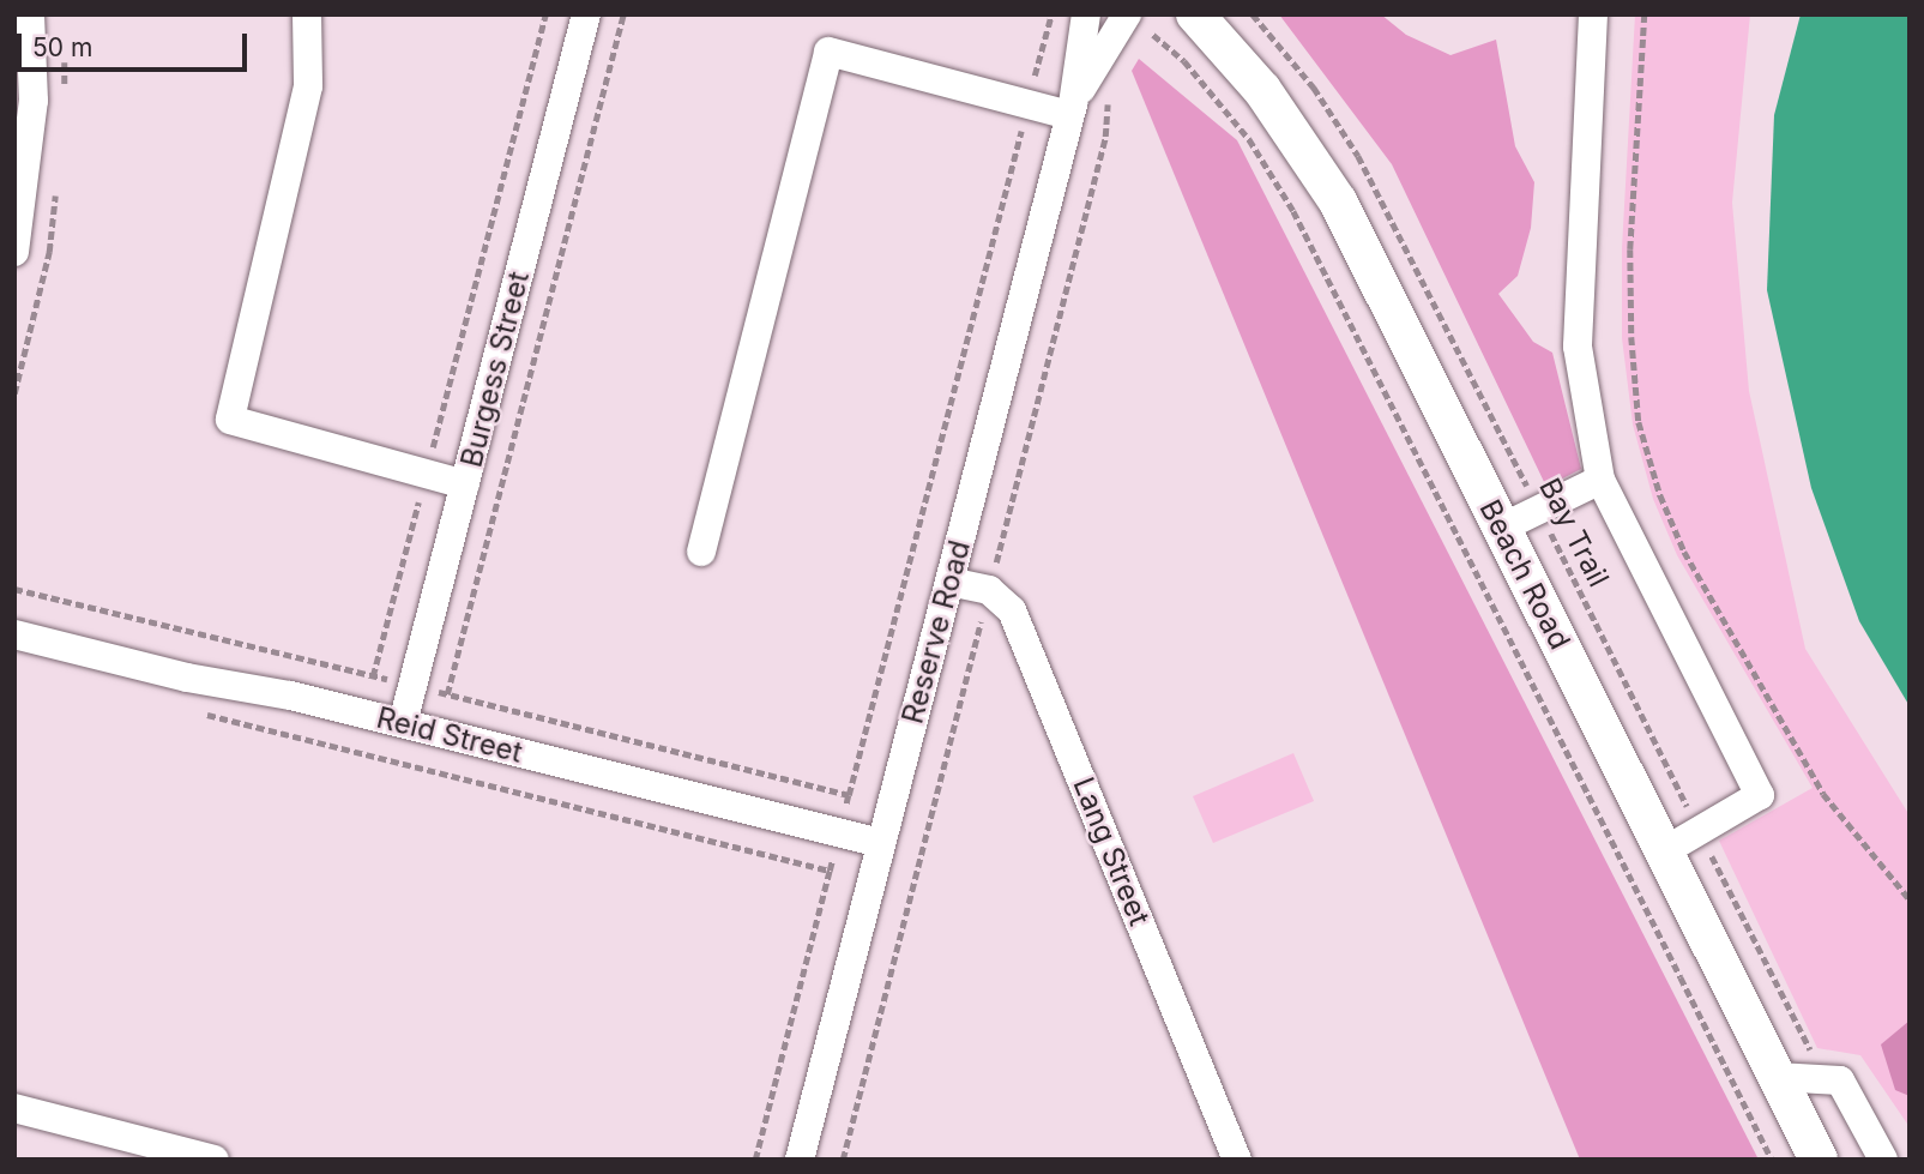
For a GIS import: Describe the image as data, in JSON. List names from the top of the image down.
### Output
{
  "streets": {
    "main road": ["Beach Road"],
    "street": [
      "Burgess Street",
      "Reserve Road",
      "Reid Street",
      "Lang Street"
    ],
    "path": ["Bay Trail"]
  },
  "crossings": [
    ["Burgess Street", "Reid Street"],
    ["Reserve Road", "Reid Street"],
    ["Reserve Road", "Lang Street"]
  ],
  "scale_bar": "50 m"
}
